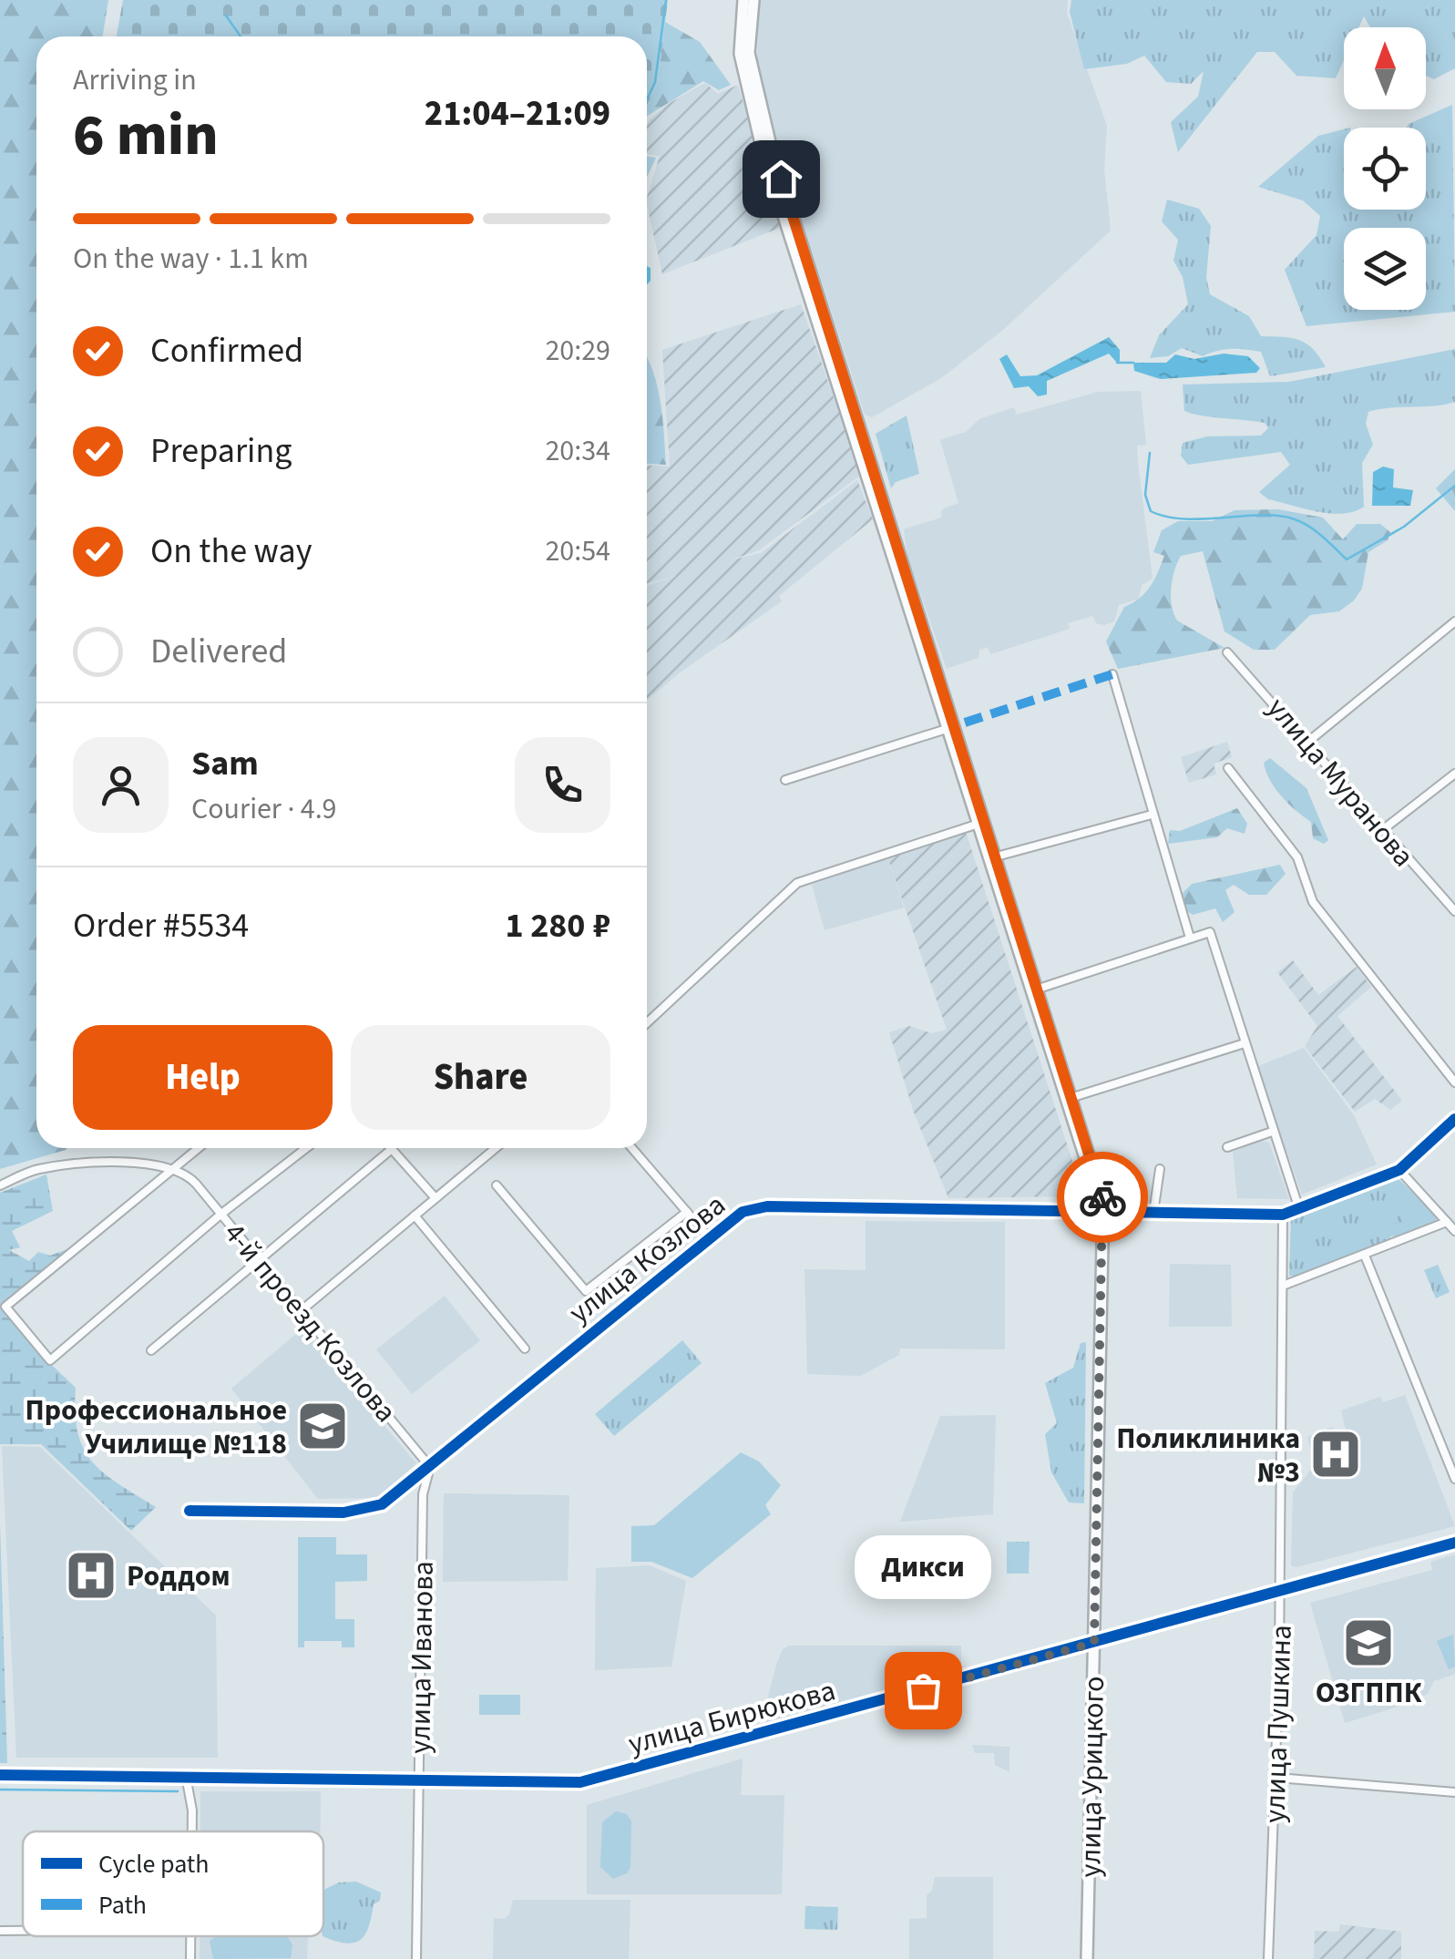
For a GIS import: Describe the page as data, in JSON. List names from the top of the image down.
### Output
{
  "streets": {
    "highway": ["улица Урицкого"],
    "street": [
      "улица Муранова",
      "улица Козлова",
      "4-й проезд Козлова",
      "улица Иванова",
      "улица Бирюкова",
      "улица Пушкина"
    ]
  },
  "crossings": [
    ["улица Козлова", "4-й проезд Козлова"],
    ["улица Козлова", "улица Иванова"],
    ["улица Козлова", "улица Пушкина"],
    ["улица Козлова", "улица Урицкого"],
    ["4-й проезд Козлова", "улица Иванова"],
    ["улица Иванова", "улица Бирюкова"],
    ["улица Бирюкова", "улица Пушкина"],
    ["улица Бирюкова", "улица Урицкого"]
  ],
  "places": {
    "school or university": ["Профессиональное Училище №118", "ОЗГППК"],
    "hospital": ["Поликлиника №3", "Роддом"],
    "other": ["Дикси"]
  },
  "legend": ["Cycle path", "Path"],
  "north": "top",
  "page": {
    "heading": ["6 min", "Arriving in", "21:04–21:09"],
    "panel": [
      "Sam",
      "Courier · 4.9",
      "Order #5534",
      "1 280 ₽"
    ],
    "bar": "On the way · 1.1 km",
    "list": [
      ["Confirmed", "20:29"],
      ["Preparing", "20:34"],
      ["On the way", "20:54"],
      "Delivered"
    ],
    "buttons": ["Help", "Share"],
    "bubble": "Дикси"
  }
}
